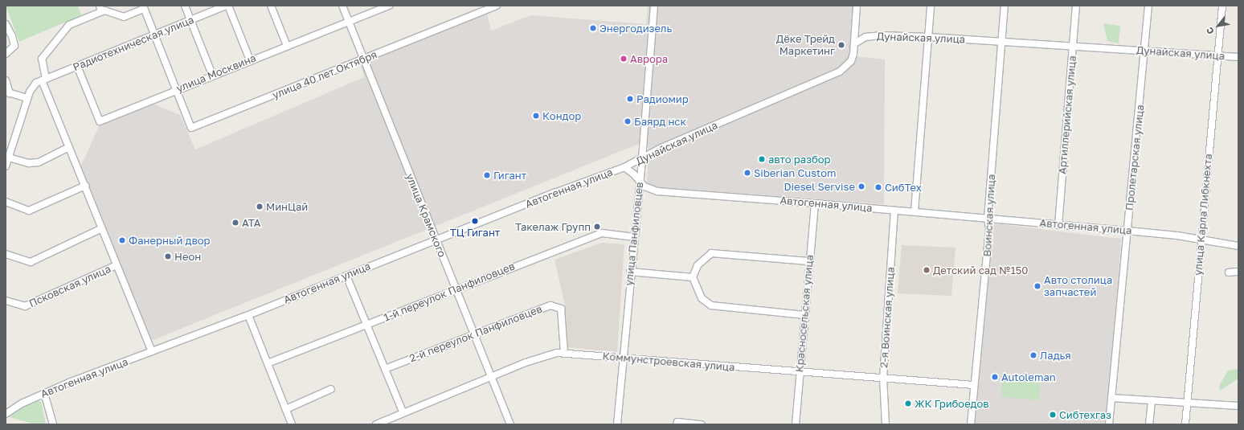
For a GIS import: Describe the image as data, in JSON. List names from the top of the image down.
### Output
{
  "streets": {
    "street": [
      "Дунайская улица",
      "Радиотехническая улица",
      "улица Москвина",
      "улица 40 лет Октября",
      "Артиллерийская улица",
      "Пролетарская улица",
      "Автогенная улица",
      "улица Карла Либкнехта",
      "улица Крамского",
      "Воинская улица",
      "улица Панфиловцев",
      "Псковская улица",
      "1-й переулок Панфиловцев",
      "Красносельская улица",
      "2-я Воинская улица",
      "2-й переулок Панфиловцев",
      "Коммунстроевская улица"
    ]
  },
  "crossings": [
    ["Дунайская улица", "Артиллерийская улица"],
    ["Дунайская улица", "Пролетарская улица"],
    ["Дунайская улица", "Автогенная улица"],
    ["Дунайская улица", "улица Карла Либкнехта"],
    ["Дунайская улица", "Воинская улица"],
    ["Дунайская улица", "улица Панфиловцев"],
    ["Радиотехническая улица", "улица Москвина"],
    ["улица Москвина", "улица 40 лет Октября"],
    ["улица Москвина", "улица Крамского"],
    ["улица 40 лет Октября", "улица Крамского"],
    ["Артиллерийская улица", "Автогенная улица"],
    ["Пролетарская улица", "Автогенная улица"],
    ["Автогенная улица", "улица Карла Либкнехта"],
    ["Автогенная улица", "улица Крамского"],
    ["Автогенная улица", "Воинская улица"],
    ["Автогенная улица", "улица Панфиловцев"],
    ["Автогенная улица", "Красносельская улица"],
    ["Автогенная улица", "2-я Воинская улица"],
    ["улица Крамского", "1-й переулок Панфиловцев"],
    ["улица Крамского", "2-й переулок Панфиловцев"],
    ["улица Крамского", "Коммунстроевская улица"],
    ["Воинская улица", "Коммунстроевская улица"],
    ["улица Панфиловцев", "1-й переулок Панфиловцев"],
    ["улица Панфиловцев", "Коммунстроевская улица"],
    ["Красносельская улица", "Коммунстроевская улица"],
    ["2-я Воинская улица", "Коммунстроевская улица"],
    ["2-й переулок Панфиловцев", "Коммунстроевская улица"]
  ],
  "places": [
    "Энергодизель",
    "Дёке Трейд Маркетинг",
    "Аврора",
    "Радиомир",
    "Кондор",
    "Баярд нск",
    "авто разбор",
    "Siberian Custom",
    "Гигант",
    "Diesel Servise",
    "СибТех",
    "МинЦай",
    "ТЦ Гигант",
    "АТА",
    "Такелаж Групп",
    "Фанерный двор",
    "Неон",
    "Детский сад №150",
    "Авто столица запчастей",
    "Ладья",
    "Autoleman",
    "ЖК Грибоедов",
    "Сибтехгаз"
  ],
  "north": "bottom left"
}
